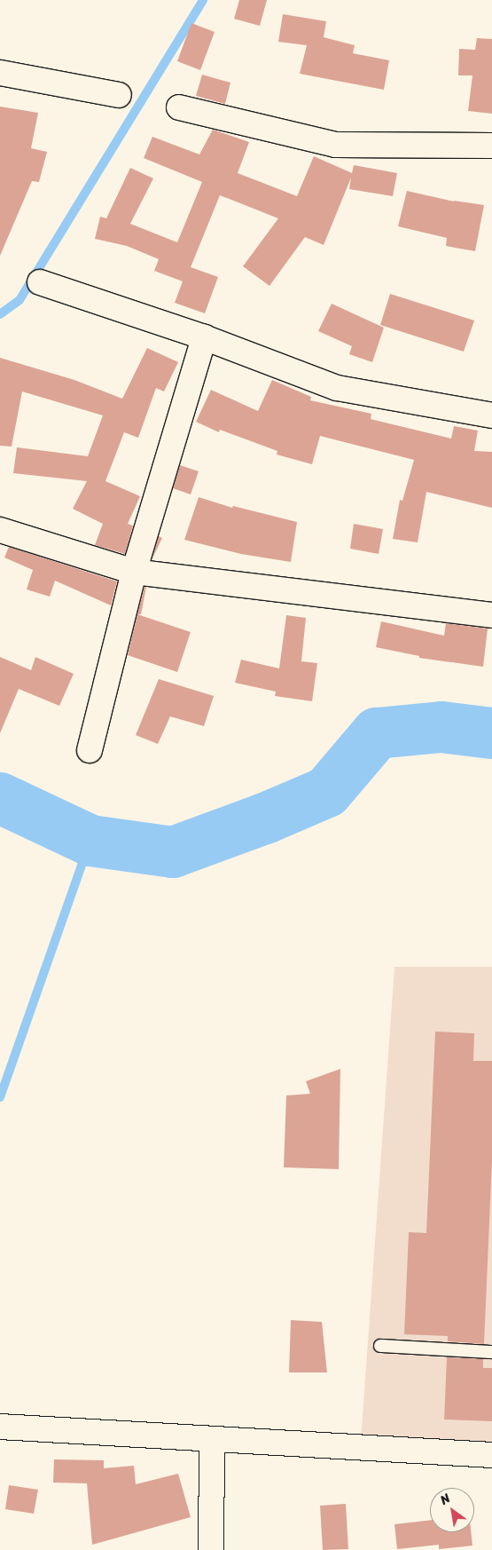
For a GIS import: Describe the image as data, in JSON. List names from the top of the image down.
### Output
{
  "north": "top left"
}
